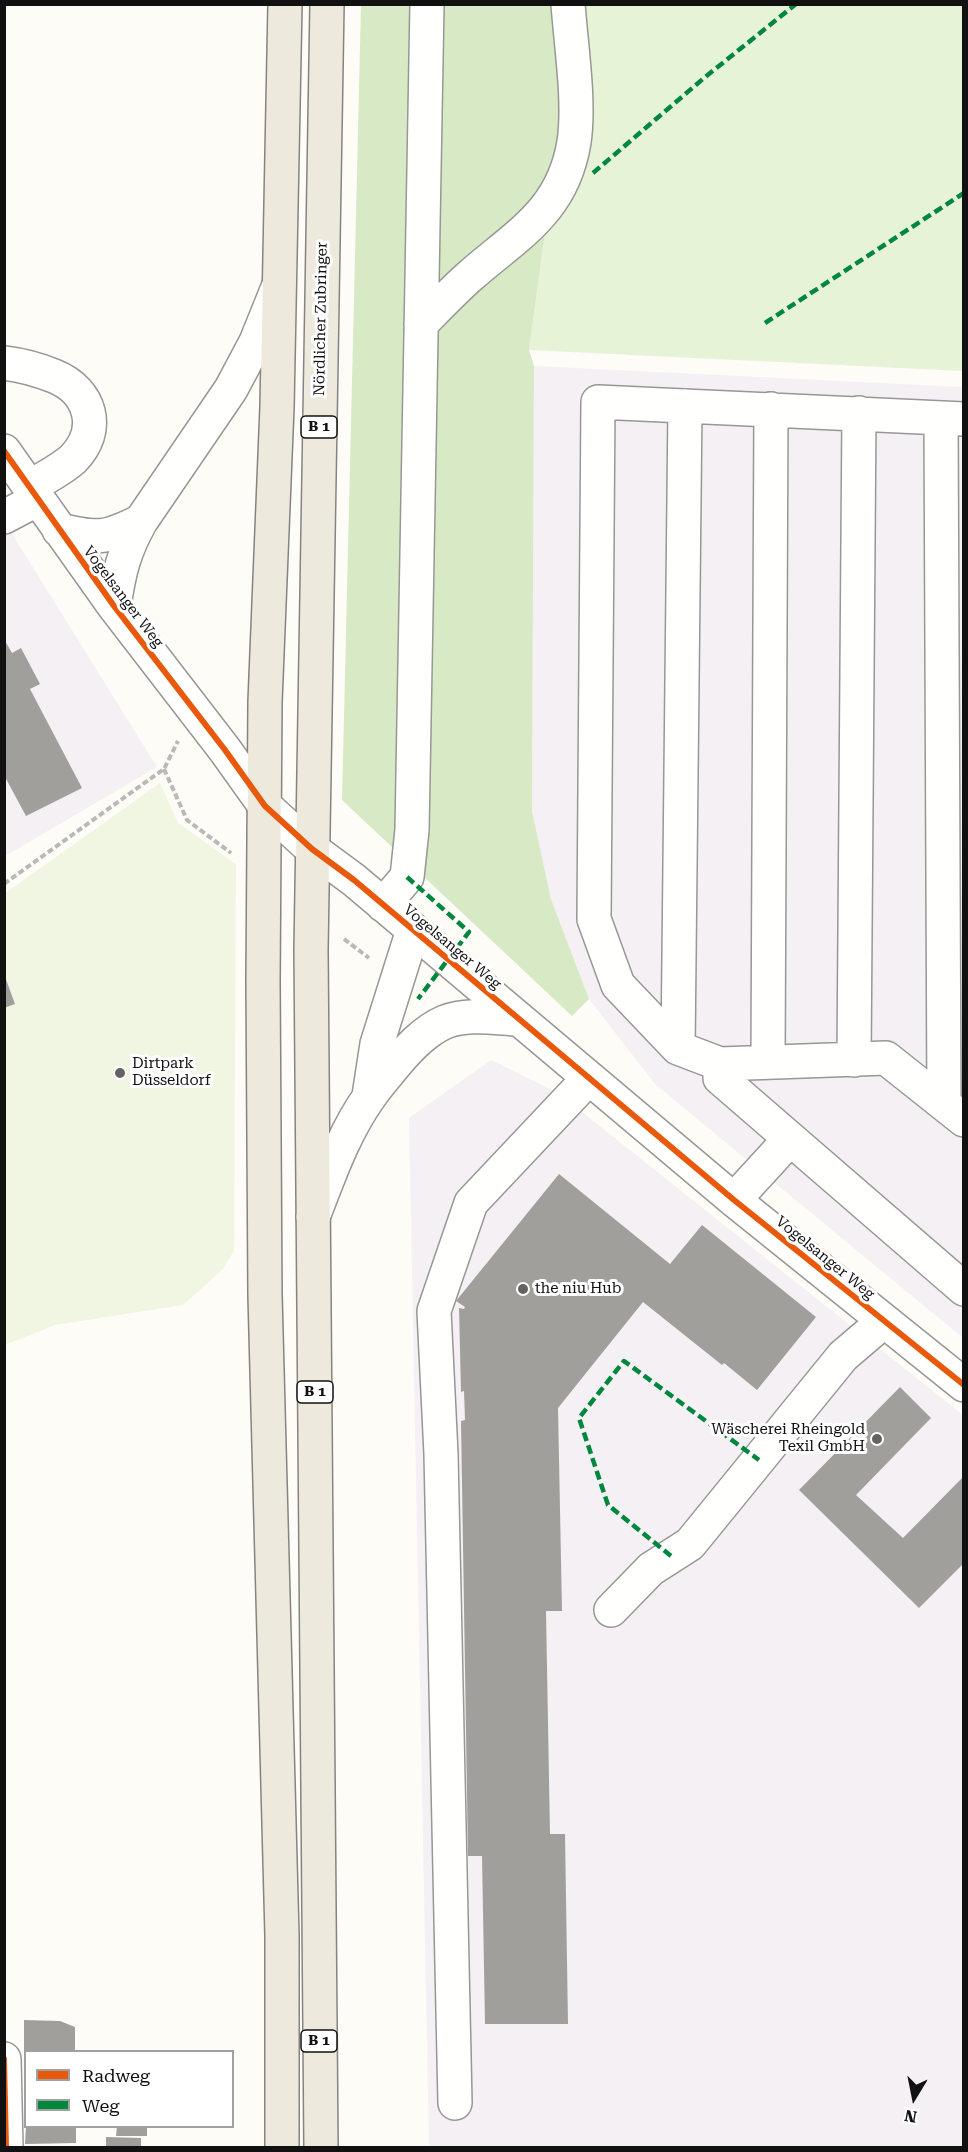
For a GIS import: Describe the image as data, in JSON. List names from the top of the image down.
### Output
{
  "streets": {
    "main road": ["Nördlicher Zubringer", "B 1"],
    "street": ["Vogelsanger Weg"]
  },
  "crossings": [
    ["Nördlicher Zubringer", "B 1"],
    ["Nördlicher Zubringer", "Vogelsanger Weg"],
    ["B 1", "Vogelsanger Weg"]
  ],
  "places": ["Dirtpark Düsseldorf", "the niu Hub", "Wäscherei Rheingold Texil GmbH"],
  "legend": ["Radweg", "Weg"],
  "north": "bottom"
}
